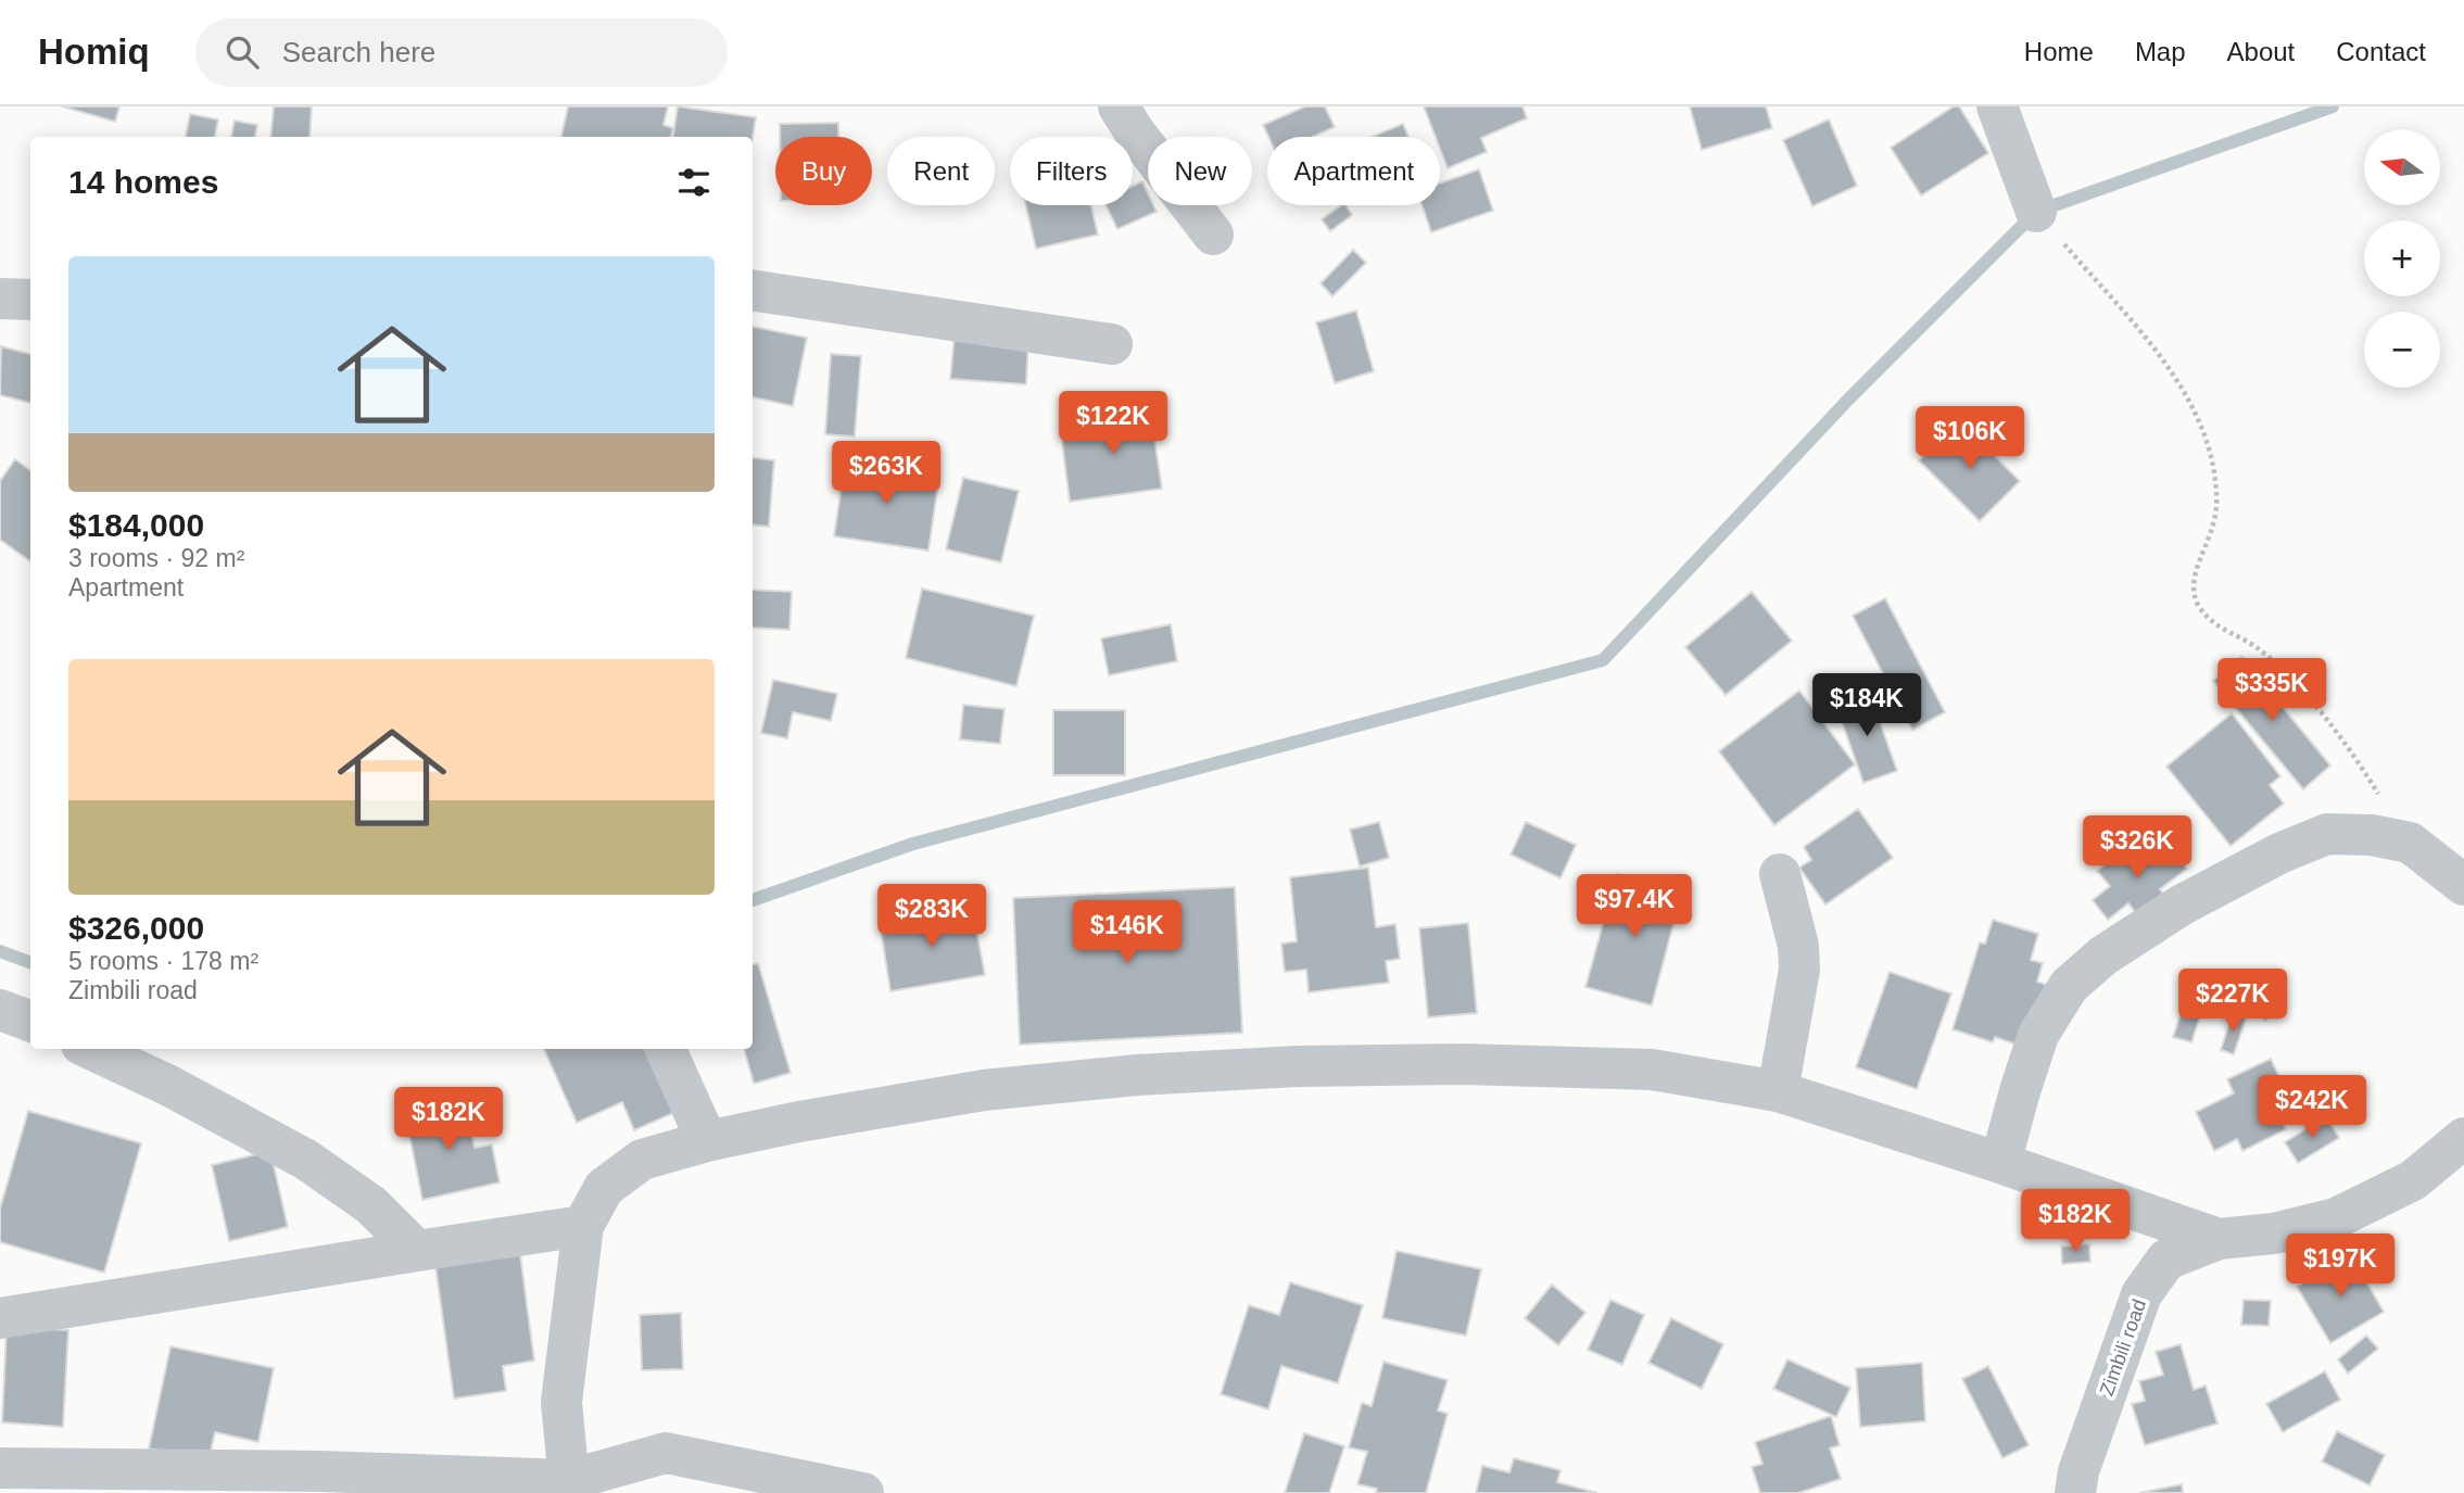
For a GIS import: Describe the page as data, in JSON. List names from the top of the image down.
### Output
{
  "streets": {
    "street": ["Zimbili road"]
  },
  "north": "left",
  "page": {
    "header": "Homiq",
    "search": "Search here",
    "nav": [
      "Home",
      "Map",
      "About",
      "Contact"
    ],
    "map_buttons": ["+", "−"],
    "chip": [
      "Buy",
      "Rent",
      "Filters",
      "New",
      "Apartment"
    ],
    "heading": "14 homes",
    "list": [
      {
        "name": "$184,000",
        "note": "3 rooms · 92 m² · Apartment"
      },
      {
        "name": "$326,000",
        "note": "5 rooms · 178 m² · Zimbili road"
      }
    ],
    "price": [
      "$122K",
      "$106K",
      "$263K",
      "$335K",
      "$184K",
      "$326K",
      "$97.4K",
      "$283K",
      "$146K",
      "$227K",
      "$242K",
      "$182K",
      "$182K",
      "$197K"
    ]
  }
}
